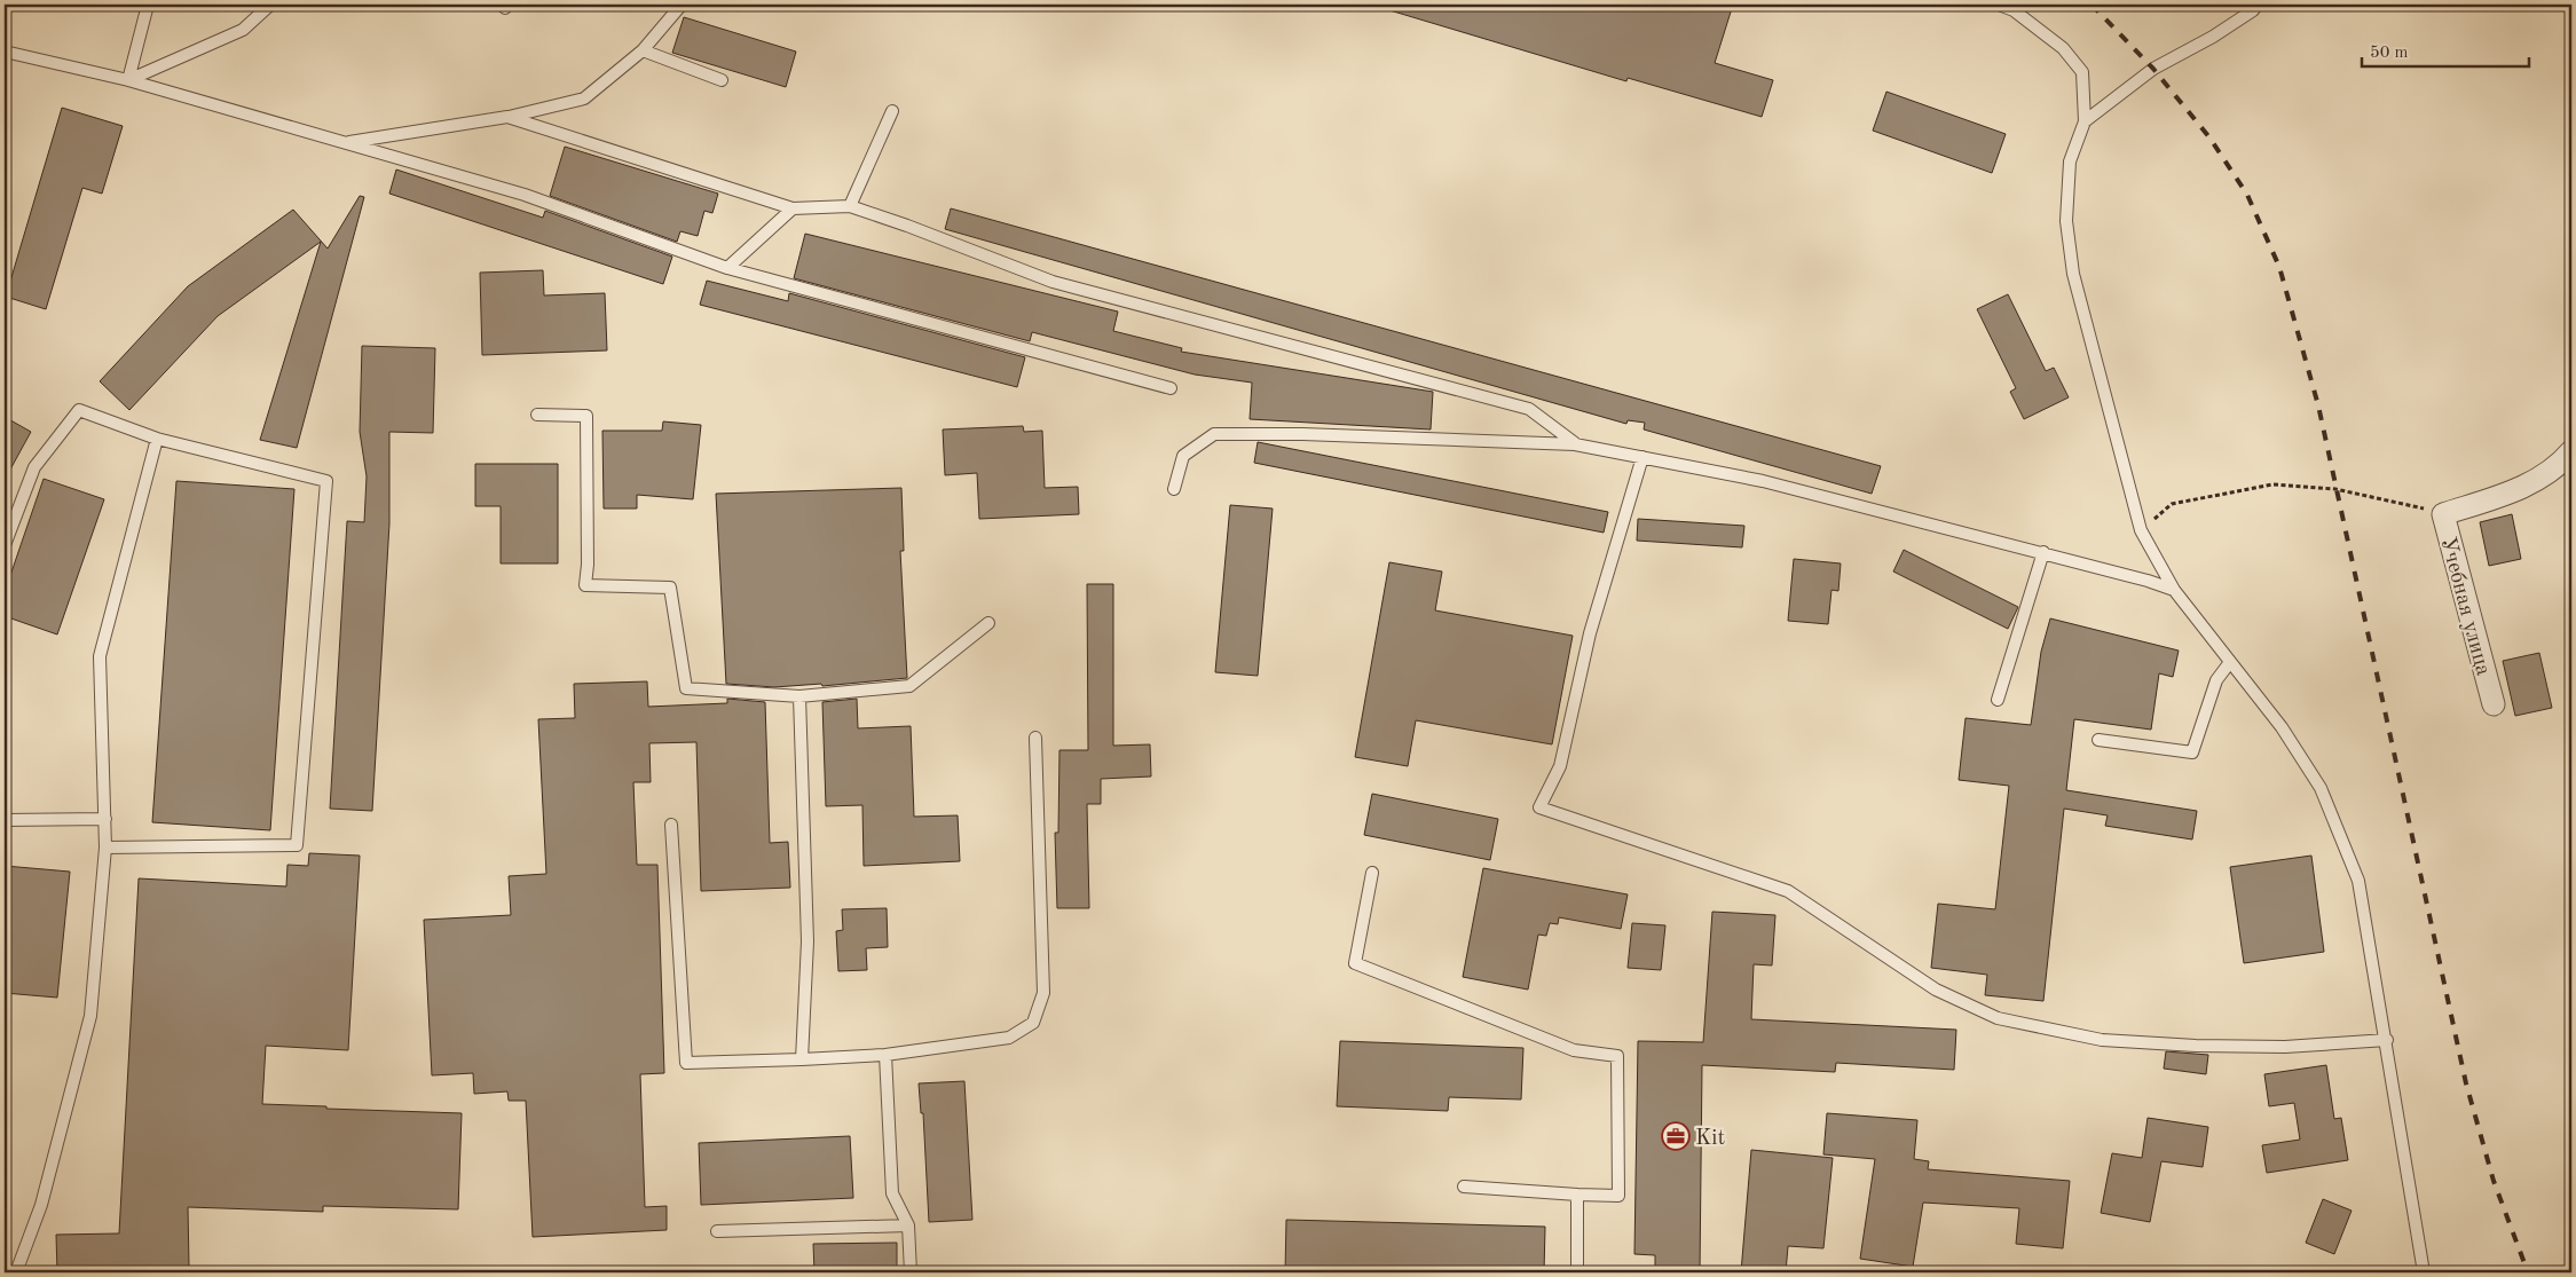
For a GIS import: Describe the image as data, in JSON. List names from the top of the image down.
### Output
{
  "streets": {
    "street": ["Учебная улица"]
  },
  "places": {
    "office": ["Kit"]
  },
  "scale_bar": "50 m"
}
